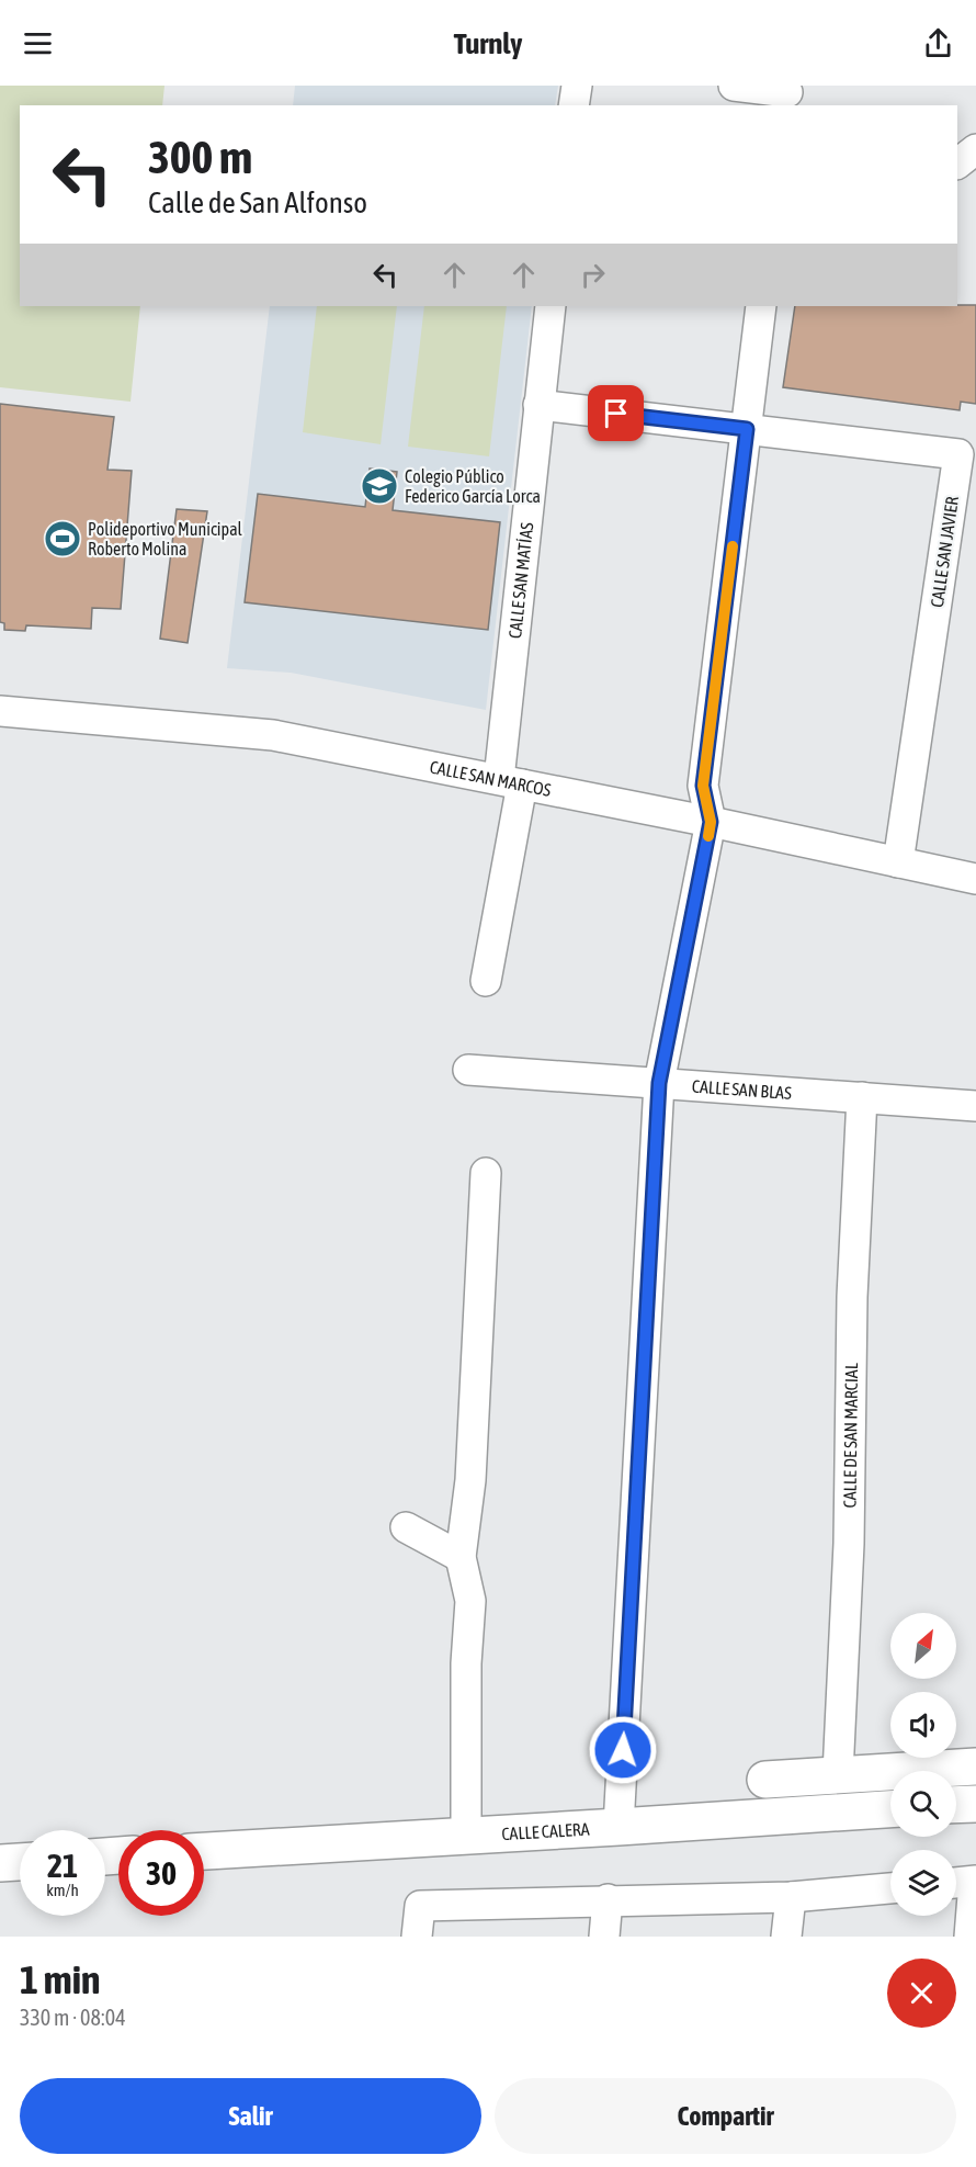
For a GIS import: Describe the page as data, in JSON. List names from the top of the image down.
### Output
{
  "streets": {
    "main road": ["CALLE CALERA"],
    "street": [
      "CALLE SAN JAVIER",
      "CALLE SAN MATÍAS",
      "CALLE SAN MARCOS",
      "CALLE SAN BLAS",
      "CALLE DE SAN MARCIAL"
    ]
  },
  "crossings": [
    ["CALLE SAN JAVIER", "CALLE SAN MARCOS"],
    ["CALLE SAN MATÍAS", "CALLE SAN MARCOS"],
    ["CALLE SAN BLAS", "CALLE DE SAN MARCIAL"]
  ],
  "places": {
    "school or university": ["Colegio Público Federico García Lorca"],
    "sports": ["Polideportivo Municipal Roberto Molina"]
  },
  "north": "top right",
  "page": {
    "header": "Turnly",
    "turn": ["300 m", "Calle de San Alfonso"],
    "speed": "21 km/h",
    "limit": "30",
    "heading": ["1 min", "330 m · 08:04"],
    "buttons": ["Salir", "Compartir"]
  }
}
